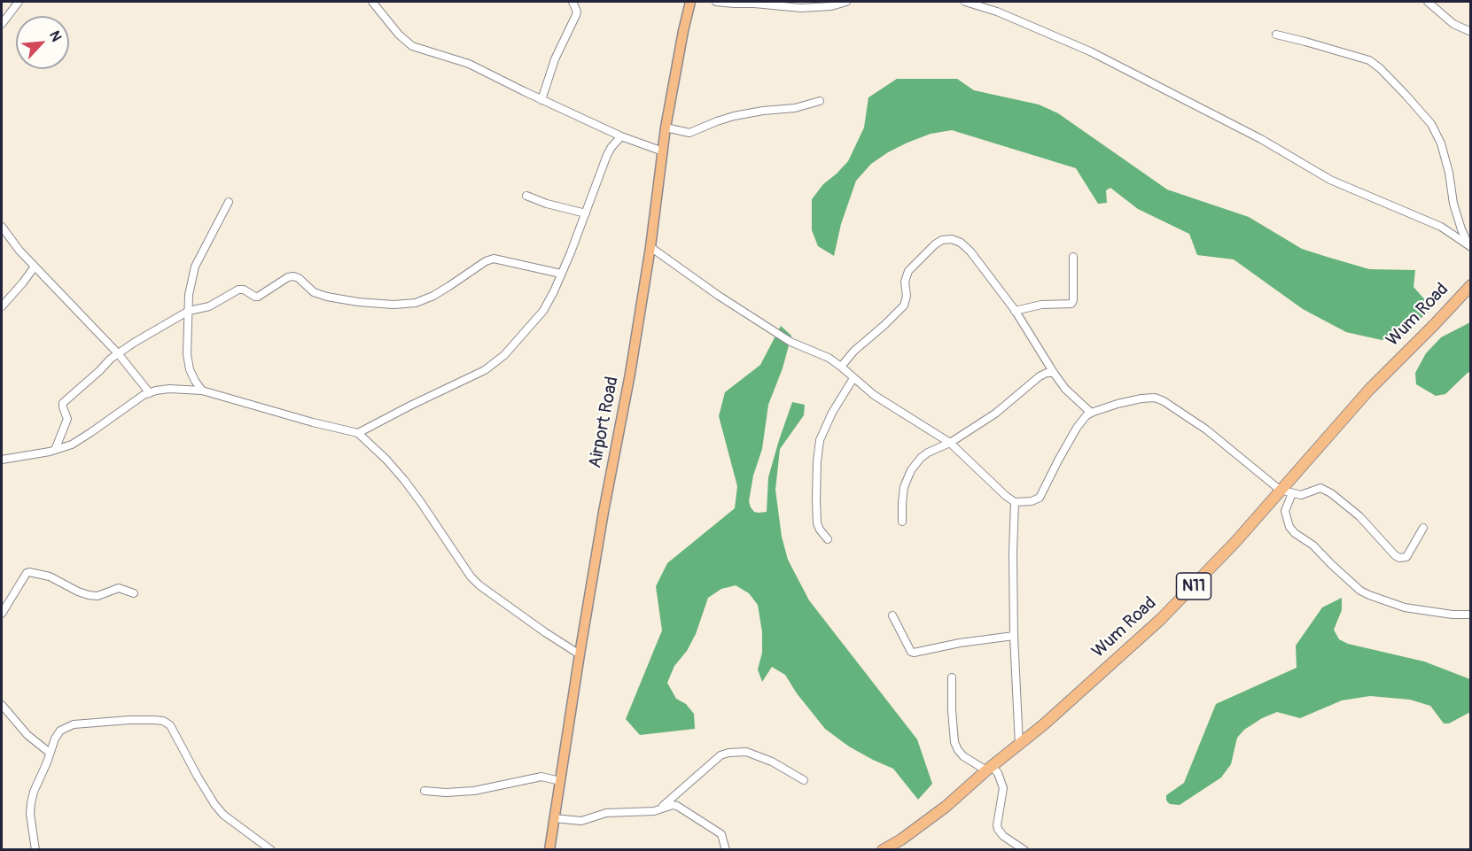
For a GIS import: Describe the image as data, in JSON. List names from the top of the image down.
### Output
{
  "streets": {
    "highway": ["Wum Road", "N11"],
    "main road": ["Airport Road"]
  },
  "north": "top right"
}
